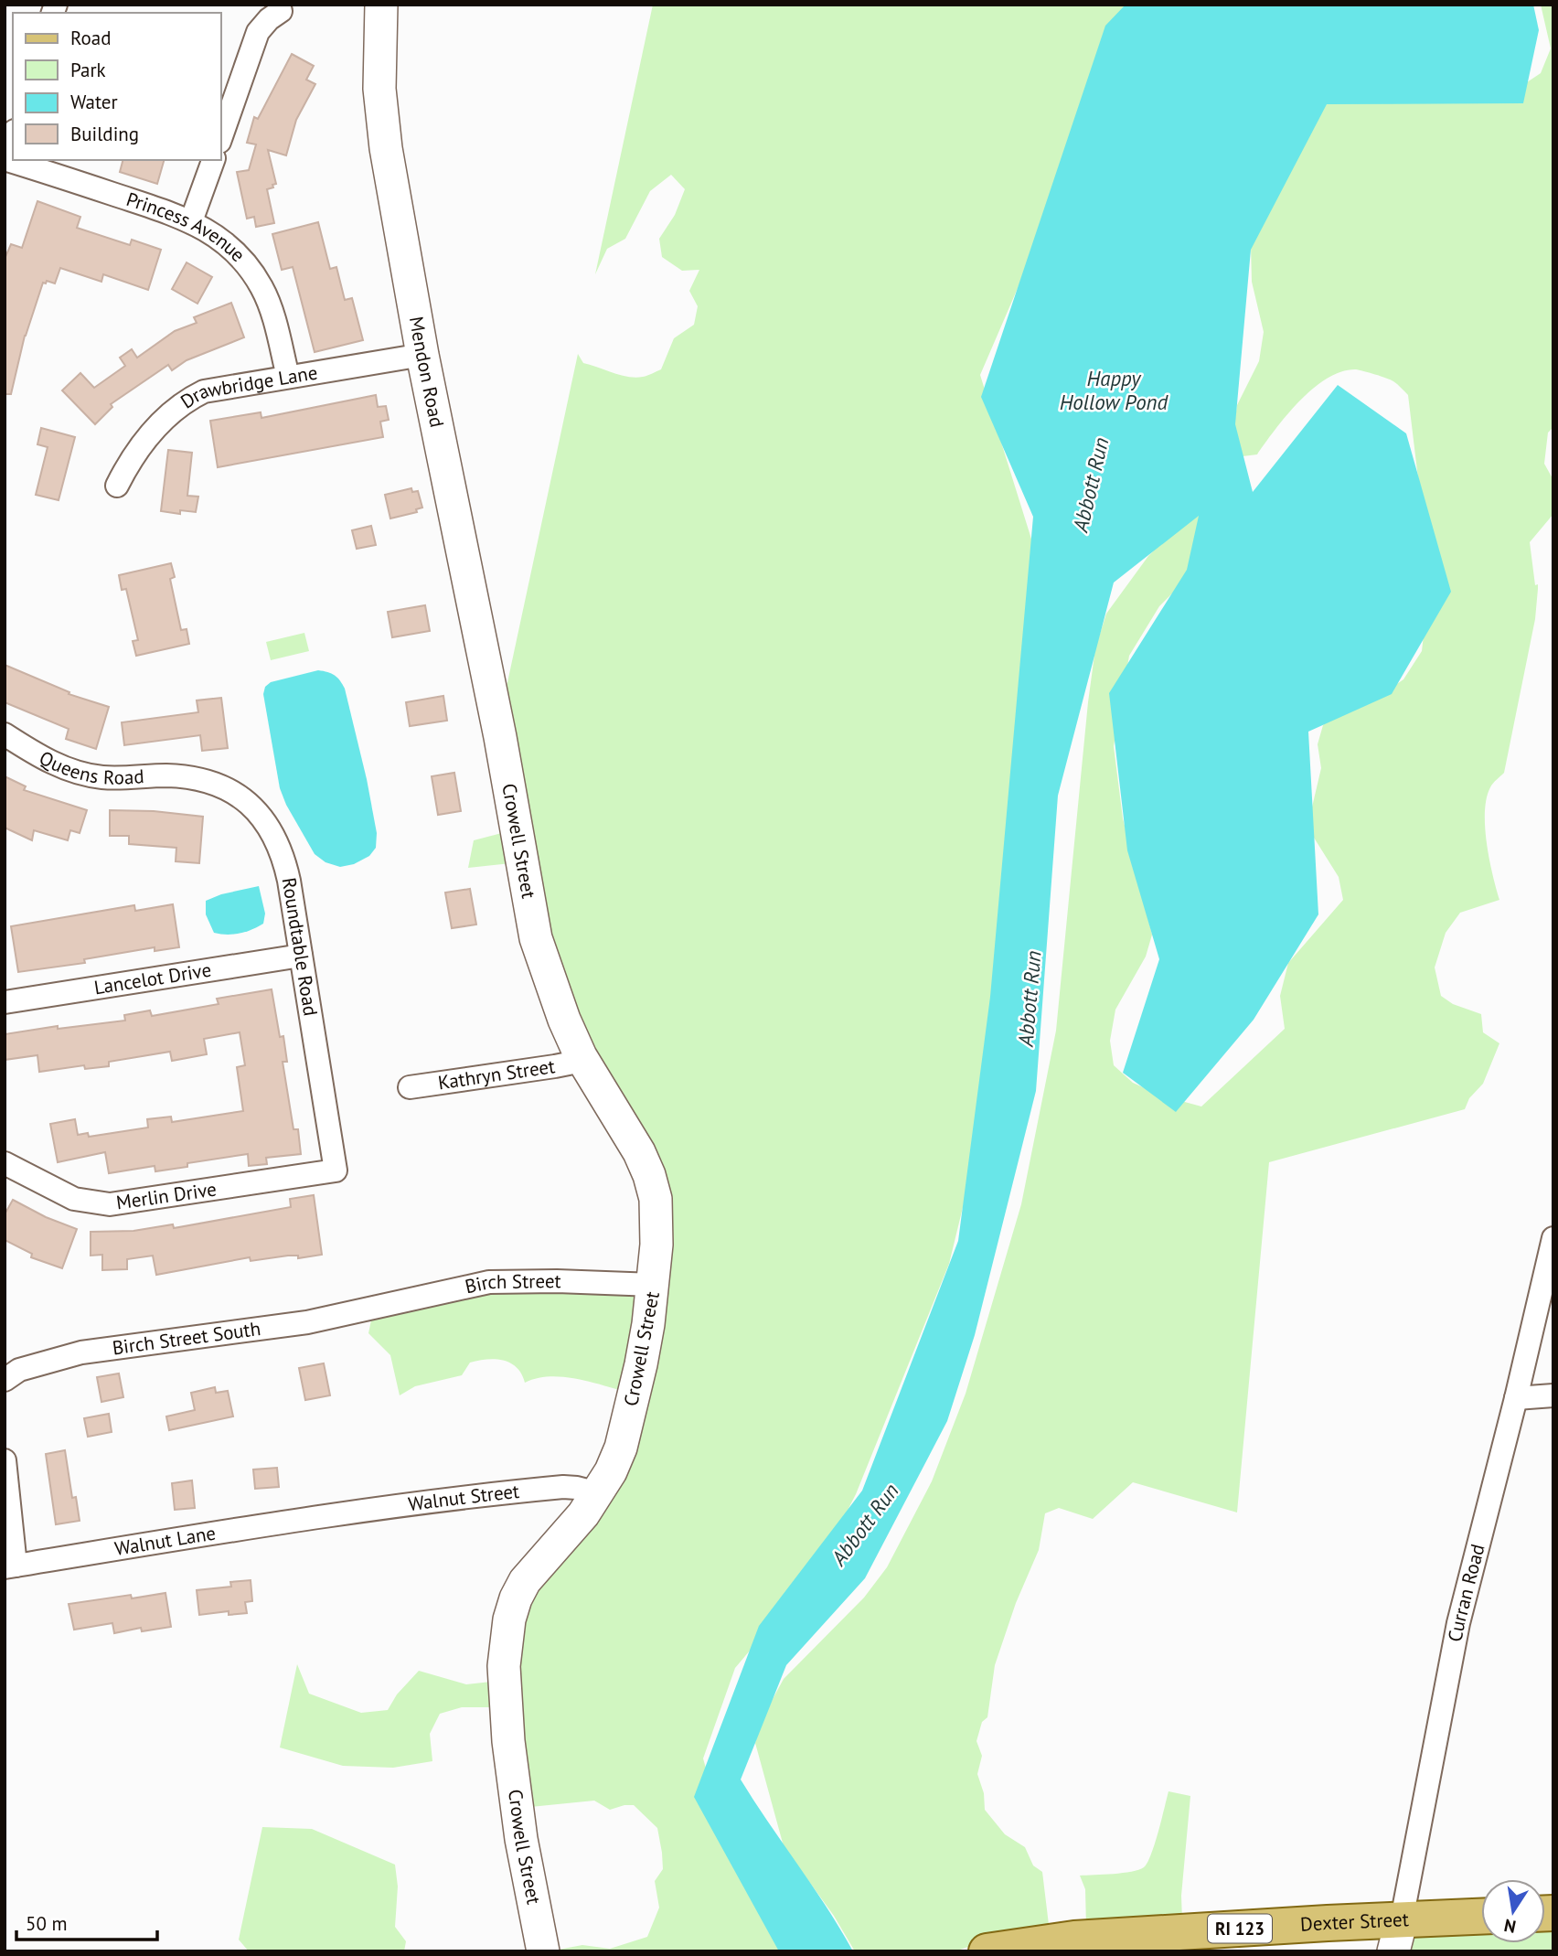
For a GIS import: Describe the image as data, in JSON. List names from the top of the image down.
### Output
{
  "streets": {
    "main road": ["Dexter Street", "RI 123"],
    "street": [
      "Princess Avenue",
      "Mendon Road",
      "Drawbridge Lane",
      "Queens Road",
      "Crowell Street",
      "Roundtable Road",
      "Lancelot Drive",
      "Kathryn Street",
      "Merlin Drive",
      "Birch Street",
      "Birch Street South",
      "Walnut Street",
      "Walnut Lane",
      "Curran Road"
    ]
  },
  "crossings": [
    ["Princess Avenue", "Drawbridge Lane"],
    ["Mendon Road", "Drawbridge Lane"],
    ["Mendon Road", "Crowell Street"],
    ["Queens Road", "Roundtable Road"],
    ["Crowell Street", "Kathryn Street"],
    ["Crowell Street", "Birch Street"],
    ["Crowell Street", "Walnut Street"],
    ["Roundtable Road", "Lancelot Drive"],
    ["Roundtable Road", "Merlin Drive"],
    ["Birch Street", "Birch Street South"],
    ["Walnut Street", "Walnut Lane"],
    ["Curran Road", "Dexter Street"]
  ],
  "water": ["Happy Hollow Pond", "Abbott Run"],
  "legend": [
    "Road",
    "Park",
    "Water",
    "Building"
  ],
  "scale_bar": "50 m",
  "north": "bottom"
}
